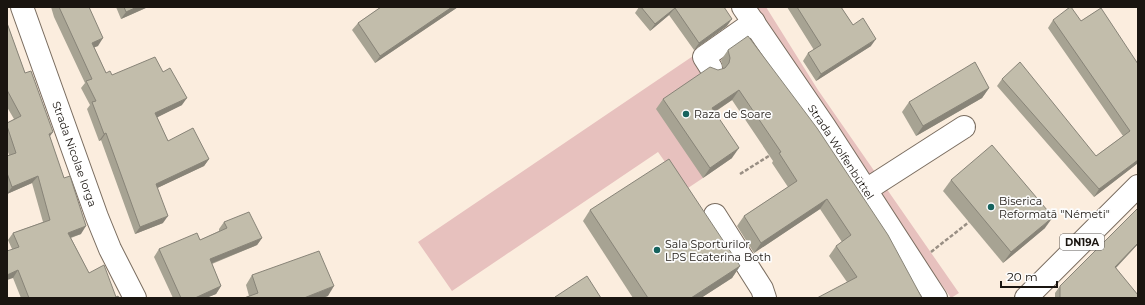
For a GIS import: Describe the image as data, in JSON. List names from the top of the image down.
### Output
{
  "streets": {
    "main road": ["Strada Wolfenbüttel", "Strada Nicolae Iorga", "DN19A"]
  },
  "places": ["Raza de Soare", "Biserica Reformată \"Németi\"", "Sala Sporturilor LPS Ecaterina Both"],
  "scale_bar": "20 m"
}
